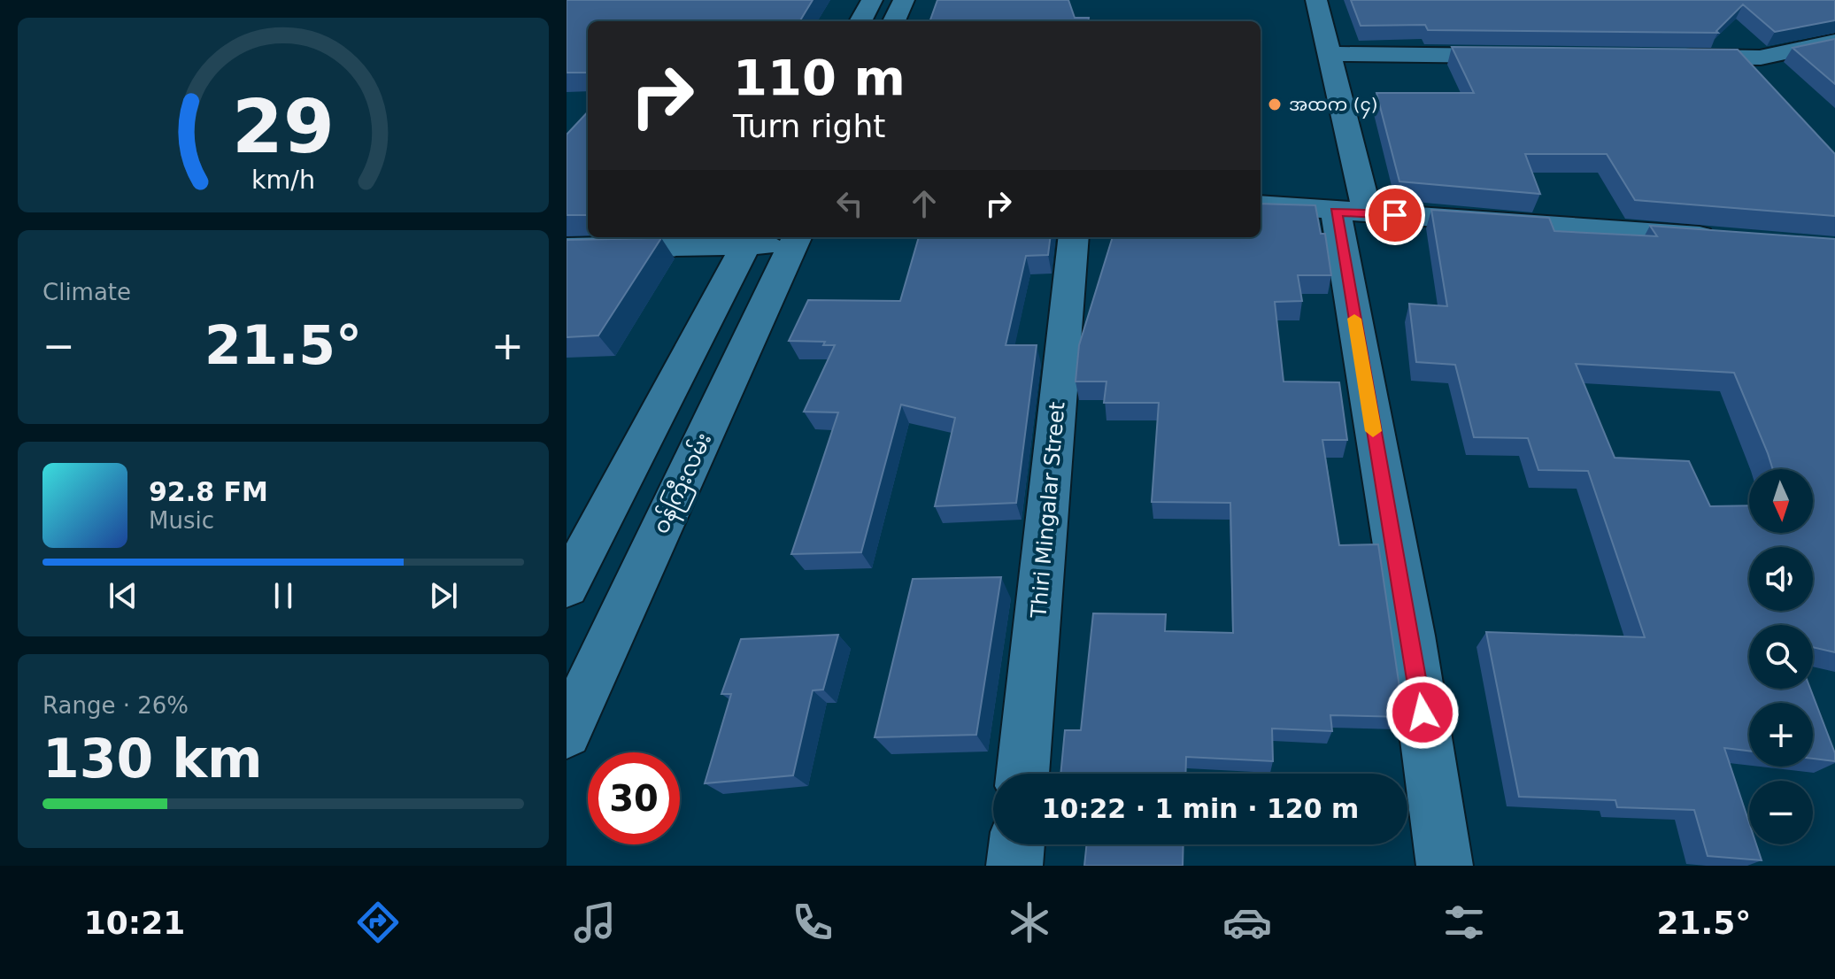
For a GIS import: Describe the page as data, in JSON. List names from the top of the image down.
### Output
{
  "streets": {
    "street": ["ဝန်ကြီးလမ်း", "Thiri Mingalar Street"]
  },
  "places": ["အထက (၄)"],
  "north": "bottom",
  "page": {
    "turn": ["110 m", "Turn right"],
    "tile": [
      "Climate",
      ["Range · 26%", "130 km"]
    ],
    "heat": ["−", "21.5°", "+"],
    "song": ["92.8 FM", "Music"],
    "map_buttons": ["+", "−"],
    "limit": "30",
    "trip": "10:22 · 1 min · 120 m",
    "tabs": ["10:21", "21.5°"],
    "gauge": ["29", "km/h"]
  }
}
